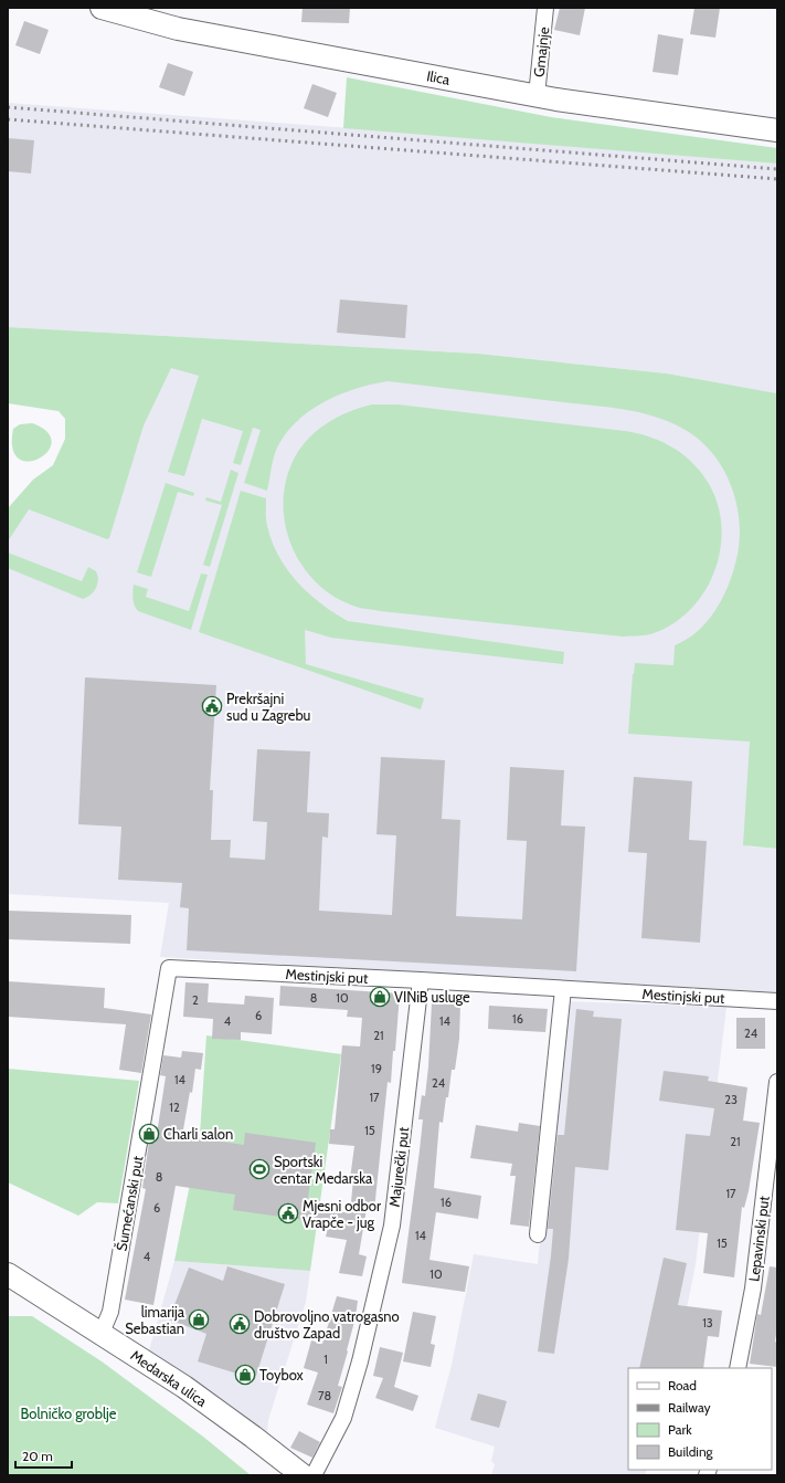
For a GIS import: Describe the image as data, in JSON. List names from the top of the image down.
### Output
{
  "streets": {
    "main road": ["Ilica", "Medarska ulica"],
    "street": [
      "Gmajnje",
      "Mestinjski put",
      "Majurečki put",
      "Šumećanski put",
      "Lepavinski put"
    ]
  },
  "crossings": [
    ["Gmajnje", "Ilica"],
    ["Mestinjski put", "Majurečki put"],
    ["Mestinjski put", "Šumećanski put"],
    ["Šumećanski put", "Medarska ulica"]
  ],
  "parks": ["Bolničko groblje"],
  "places": {
    "public building": ["Prekršajni sud u Zagrebu", "Mjesni odbor Vrapče - jug", "Dobrovoljno vatrogasno društvo Zapad"],
    "shop": [
      "VINiB usluge",
      "Charli salon",
      "limarija Sebastian",
      "Toybox"
    ],
    "sports": ["Sportski centar Medarska"]
  },
  "house_numbers": [
    "8",
    "10",
    "2",
    "6",
    "16",
    "4",
    "14",
    "24",
    "21",
    "19",
    "14",
    "24",
    "17",
    "23",
    "12",
    "15",
    "21",
    "8",
    "17",
    "16",
    "6",
    "14",
    "15",
    "4",
    "10",
    "13",
    "1",
    "78"
  ],
  "legend": [
    "Road",
    "Railway",
    "Park",
    "Building"
  ],
  "scale_bar": "20 m"
}
